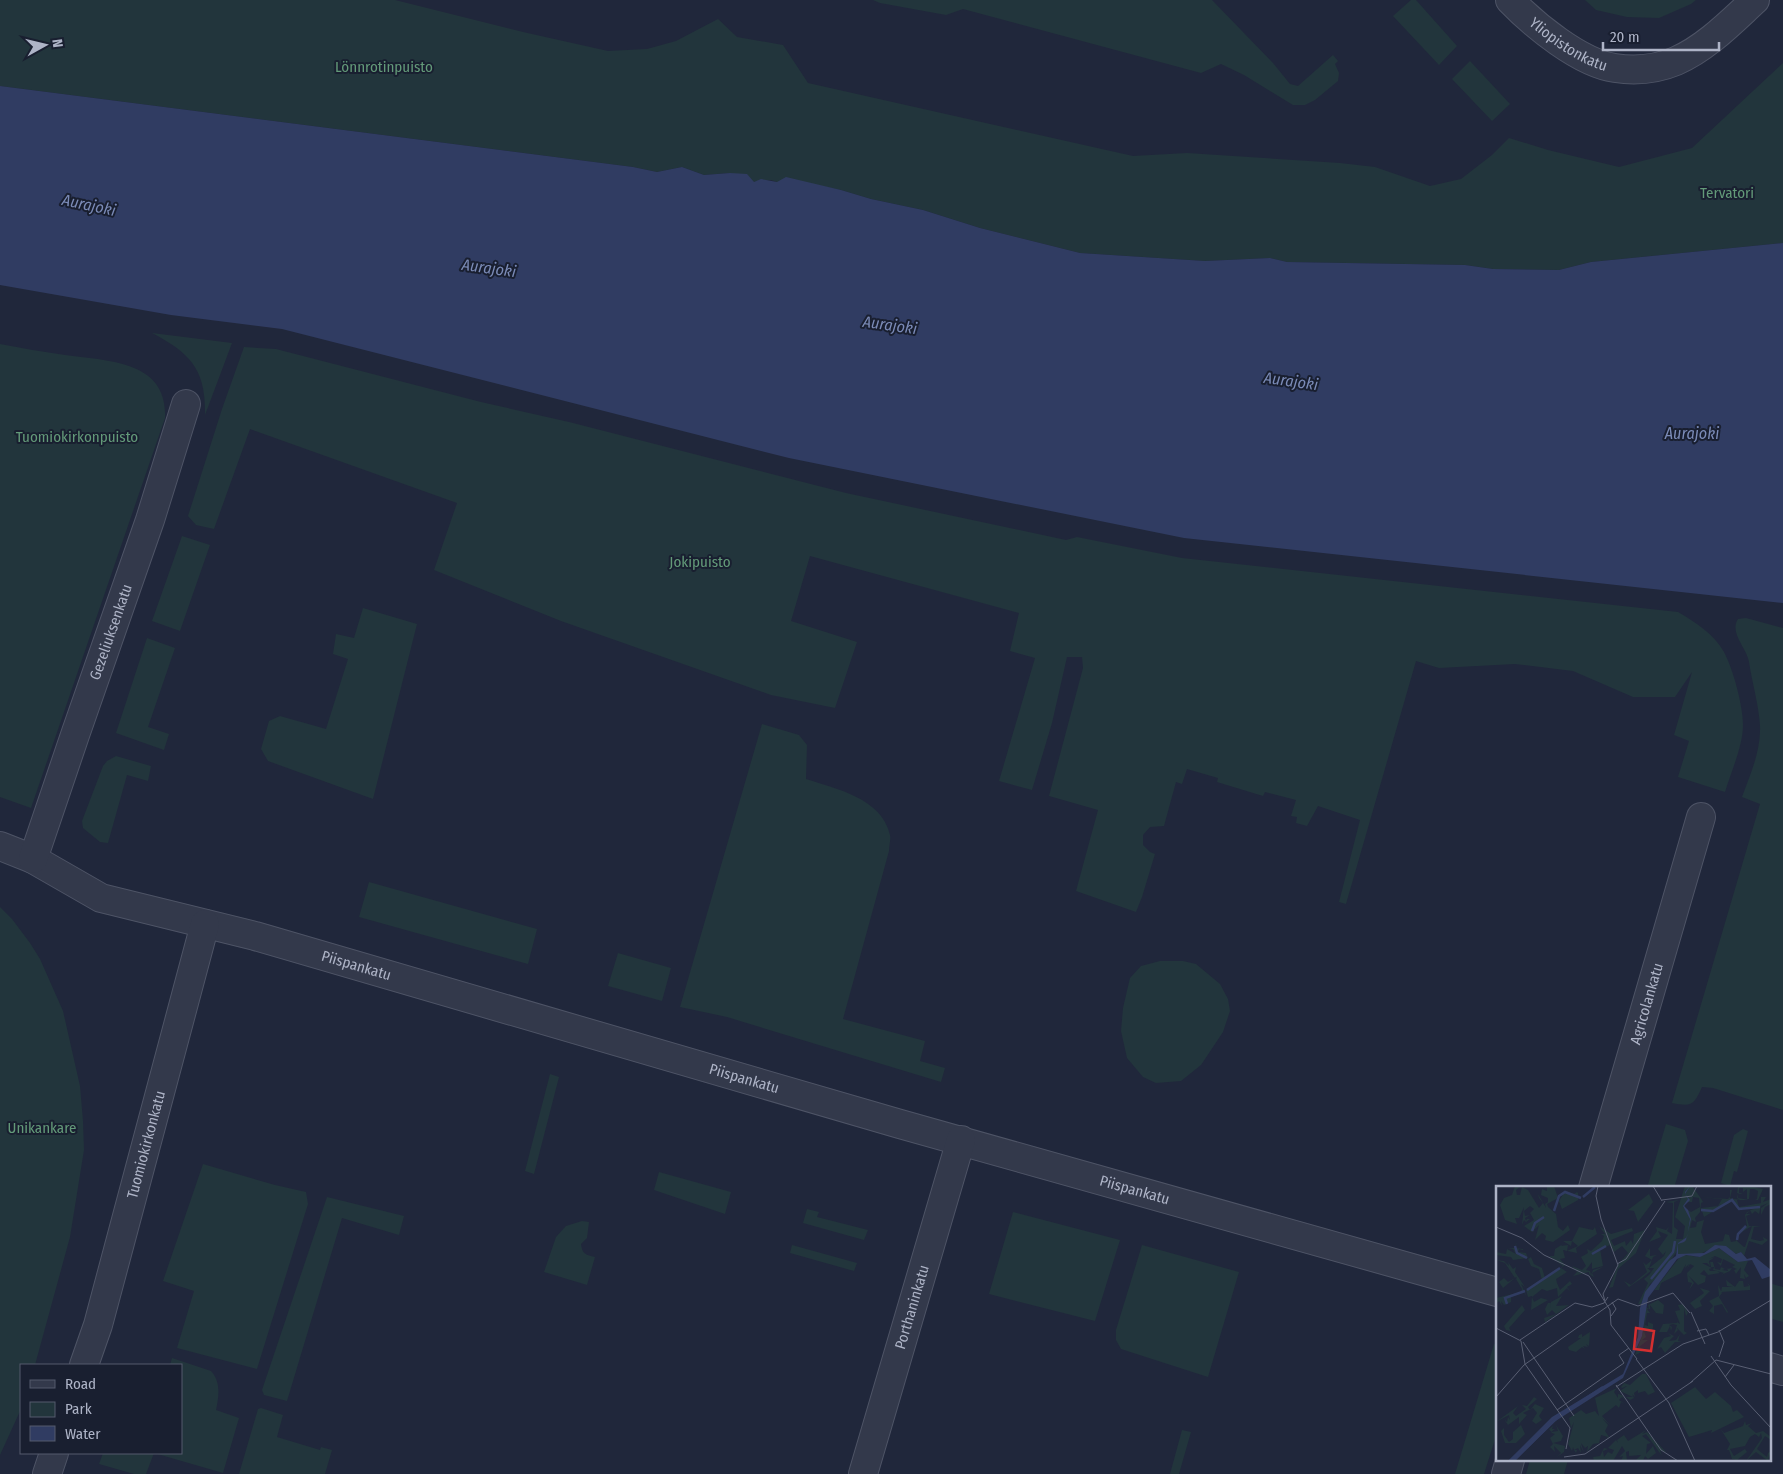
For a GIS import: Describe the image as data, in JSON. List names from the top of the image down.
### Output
{
  "streets": {
    "street": [
      "Yliopistonkatu",
      "Gezeliuksenkatu",
      "Piispankatu",
      "Agricolankatu",
      "Tuomiokirkonkatu",
      "Porthaninkatu"
    ]
  },
  "crossings": [
    ["Gezeliuksenkatu", "Piispankatu"],
    ["Piispankatu", "Tuomiokirkonkatu"],
    ["Piispankatu", "Porthaninkatu"]
  ],
  "water": ["Aurajoki"],
  "parks": [
    "Lönnrotinpuisto",
    "Tervatori",
    "Tuomiokirkonpuisto",
    "Jokipuisto",
    "Unikankare"
  ],
  "legend": ["Road", "Park", "Water"],
  "scale_bar": "20 m",
  "north": "right"
}
